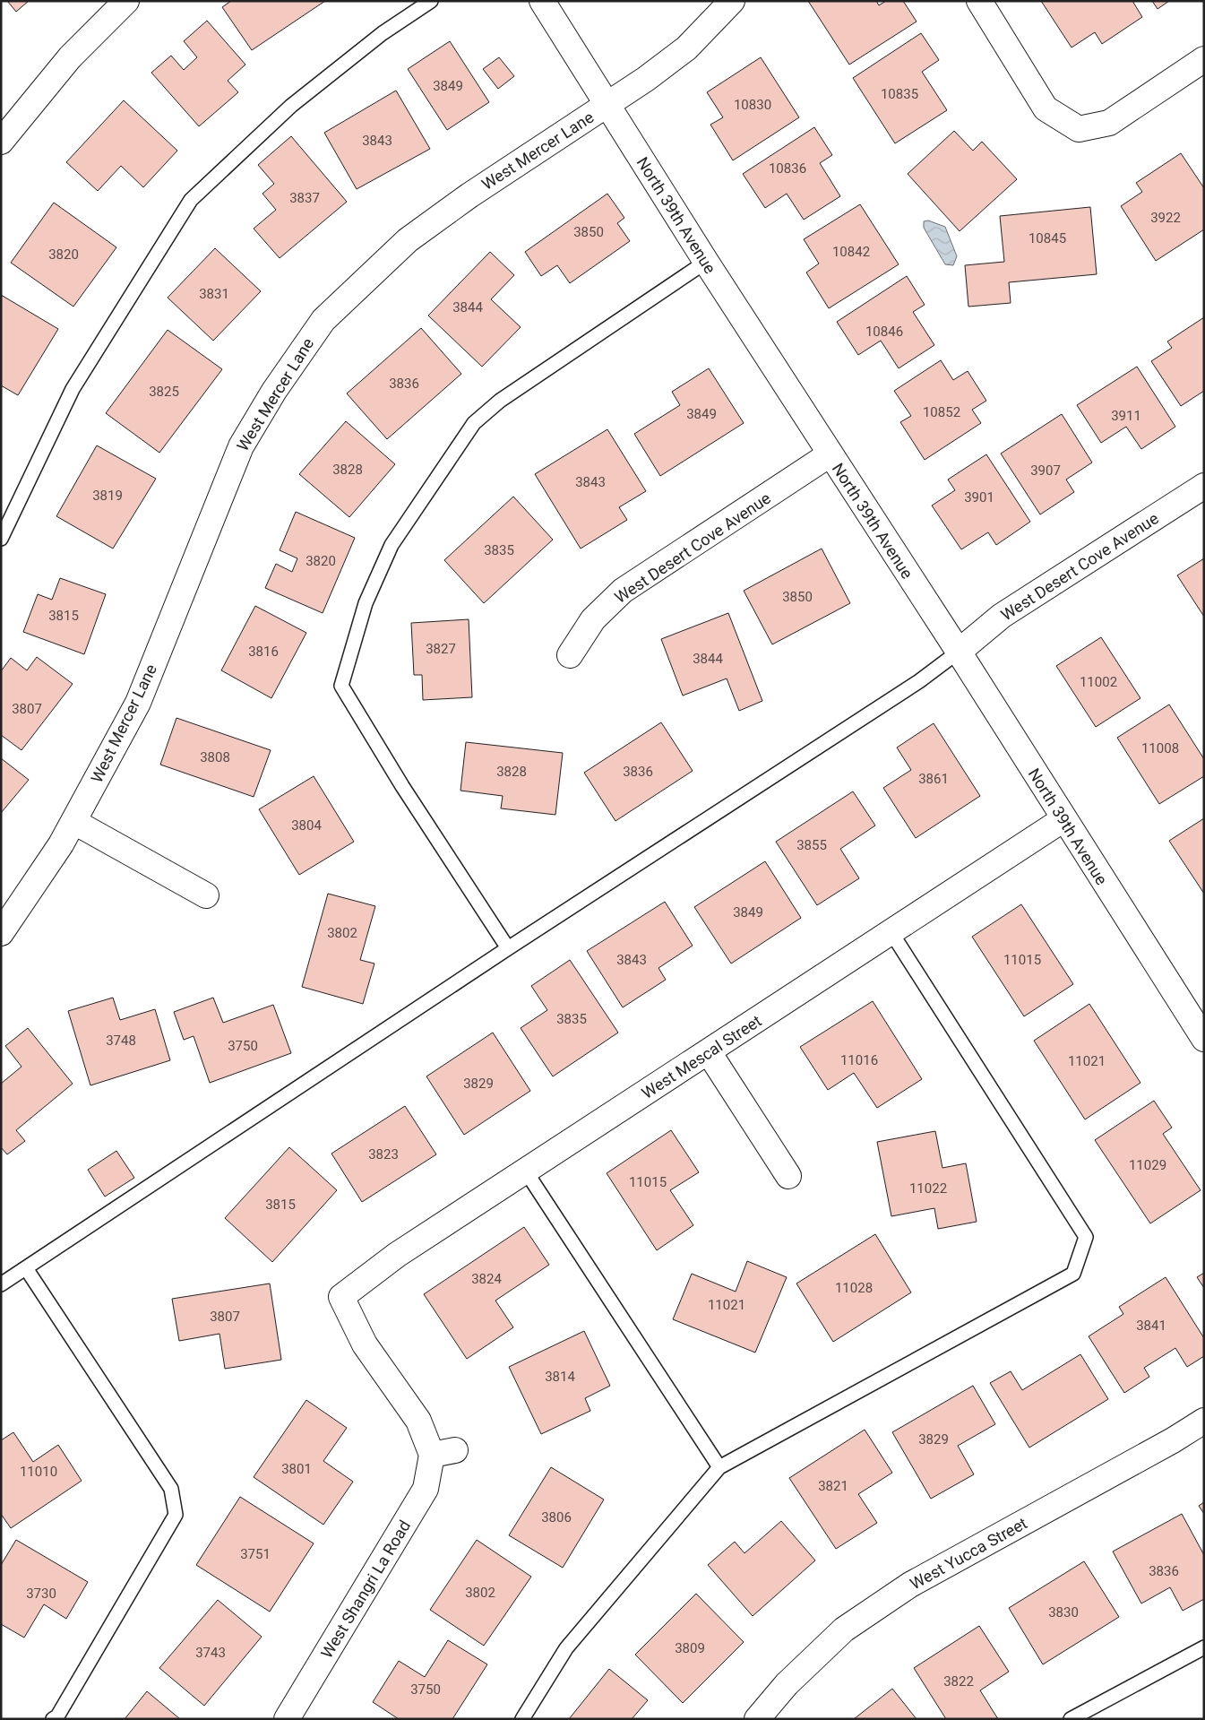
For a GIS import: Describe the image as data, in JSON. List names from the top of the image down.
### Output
{
  "streets": {
    "street": [
      "West Mercer Lane",
      "North 39th Avenue",
      "West Desert Cove Avenue",
      "West Mescal Street",
      "West Yucca Street",
      "West Shangri La Road"
    ]
  },
  "crossings": [
    ["West Mercer Lane", "North 39th Avenue"],
    ["North 39th Avenue", "West Desert Cove Avenue"],
    ["North 39th Avenue", "West Mescal Street"],
    ["West Mescal Street", "West Shangri La Road"]
  ],
  "house_numbers": [
    "3849",
    "10835",
    "10830",
    "3843",
    "10836",
    "3837",
    "3922",
    "3850",
    "10845",
    "10842",
    "3820",
    "3831",
    "3844",
    "10846",
    "3836",
    "3825",
    "10852",
    "3849",
    "3911",
    "3828",
    "3907",
    "3843",
    "3819",
    "3901",
    "3835",
    "3820",
    "3850",
    "3815",
    "3827",
    "3816",
    "3844",
    "11002",
    "3807",
    "11008",
    "3808",
    "3828",
    "3836",
    "3861",
    "3804",
    "3855",
    "3849",
    "3802",
    "3843",
    "11015",
    "3835",
    "3748",
    "3750",
    "11016",
    "11021",
    "3829",
    "3823",
    "11029",
    "11015",
    "11022",
    "3815",
    "3824",
    "11028",
    "11021",
    "3807",
    "3841",
    "3814",
    "3829",
    "3801",
    "11010",
    "3821",
    "3806",
    "3751",
    "3836",
    "3802",
    "3730",
    "3830",
    "3809",
    "3743",
    "3822",
    "3750"
  ]
}
